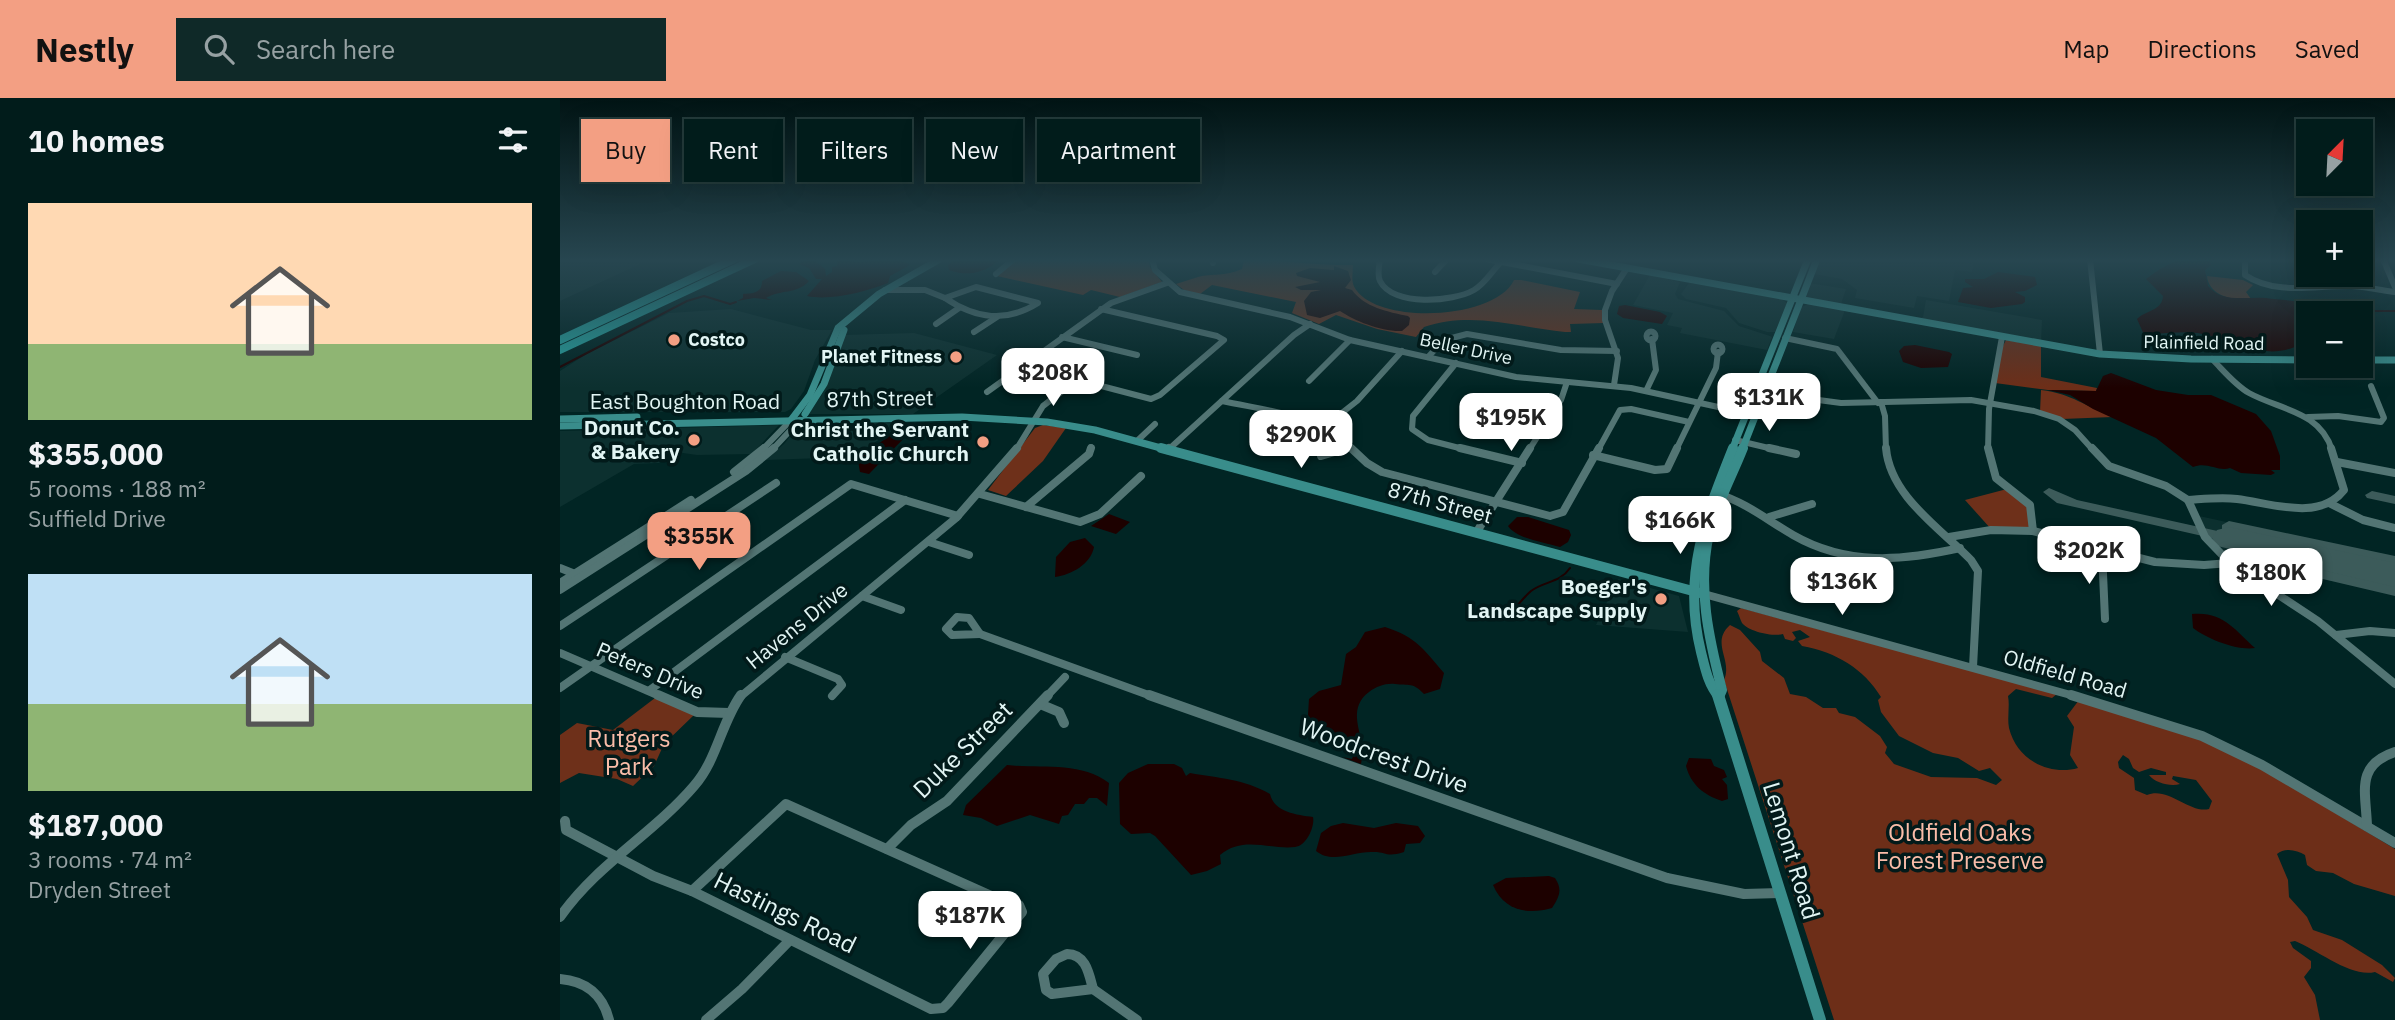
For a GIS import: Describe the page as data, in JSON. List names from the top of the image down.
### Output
{
  "streets": {
    "main road": [
      "Plainfield Road",
      "87th Street",
      "East Boughton Road",
      "Lemont Road"
    ],
    "street": [
      "Beller Drive",
      "Havens Drive",
      "Peters Drive",
      "Oldfield Road",
      "Duke Street",
      "Woodcrest Drive",
      "Hastings Road"
    ]
  },
  "crossings": [
    ["Beller Drive", "Lemont Road"],
    ["87th Street", "East Boughton Road"],
    ["87th Street", "Havens Drive"],
    ["87th Street", "Oldfield Road"],
    ["87th Street", "Lemont Road"],
    ["Havens Drive", "Peters Drive"],
    ["Havens Drive", "Hastings Road"],
    ["Oldfield Road", "Lemont Road"],
    ["Duke Street", "Hastings Road"],
    ["Woodcrest Drive", "Lemont Road"]
  ],
  "parks": ["Rutgers Park", "Oldfield Oaks Forest Preserve"],
  "places": [
    "Costco",
    "Planet Fitness",
    "Donut Co. & Bakery",
    "Christ the Servant Catholic Church",
    "Boeger's Landscape Supply"
  ],
  "north": "top right",
  "page": {
    "header": "Nestly",
    "search": "Search here",
    "nav": ["Map", "Directions", "Saved"],
    "heading": "10 homes",
    "map_buttons": ["+", "−"],
    "chip": [
      "Buy",
      "Rent",
      "Filters",
      "New",
      "Apartment"
    ],
    "list": [
      {
        "name": "$355,000",
        "note": "5 rooms · 188 m² · Suffield Drive"
      },
      {
        "name": "$187,000",
        "note": "3 rooms · 74 m² · Dryden Street"
      }
    ],
    "price": [
      "$208K",
      "$131K",
      "$195K",
      "$290K",
      "$166K",
      "$355K",
      "$202K",
      "$180K",
      "$136K",
      "$187K"
    ]
  }
}
